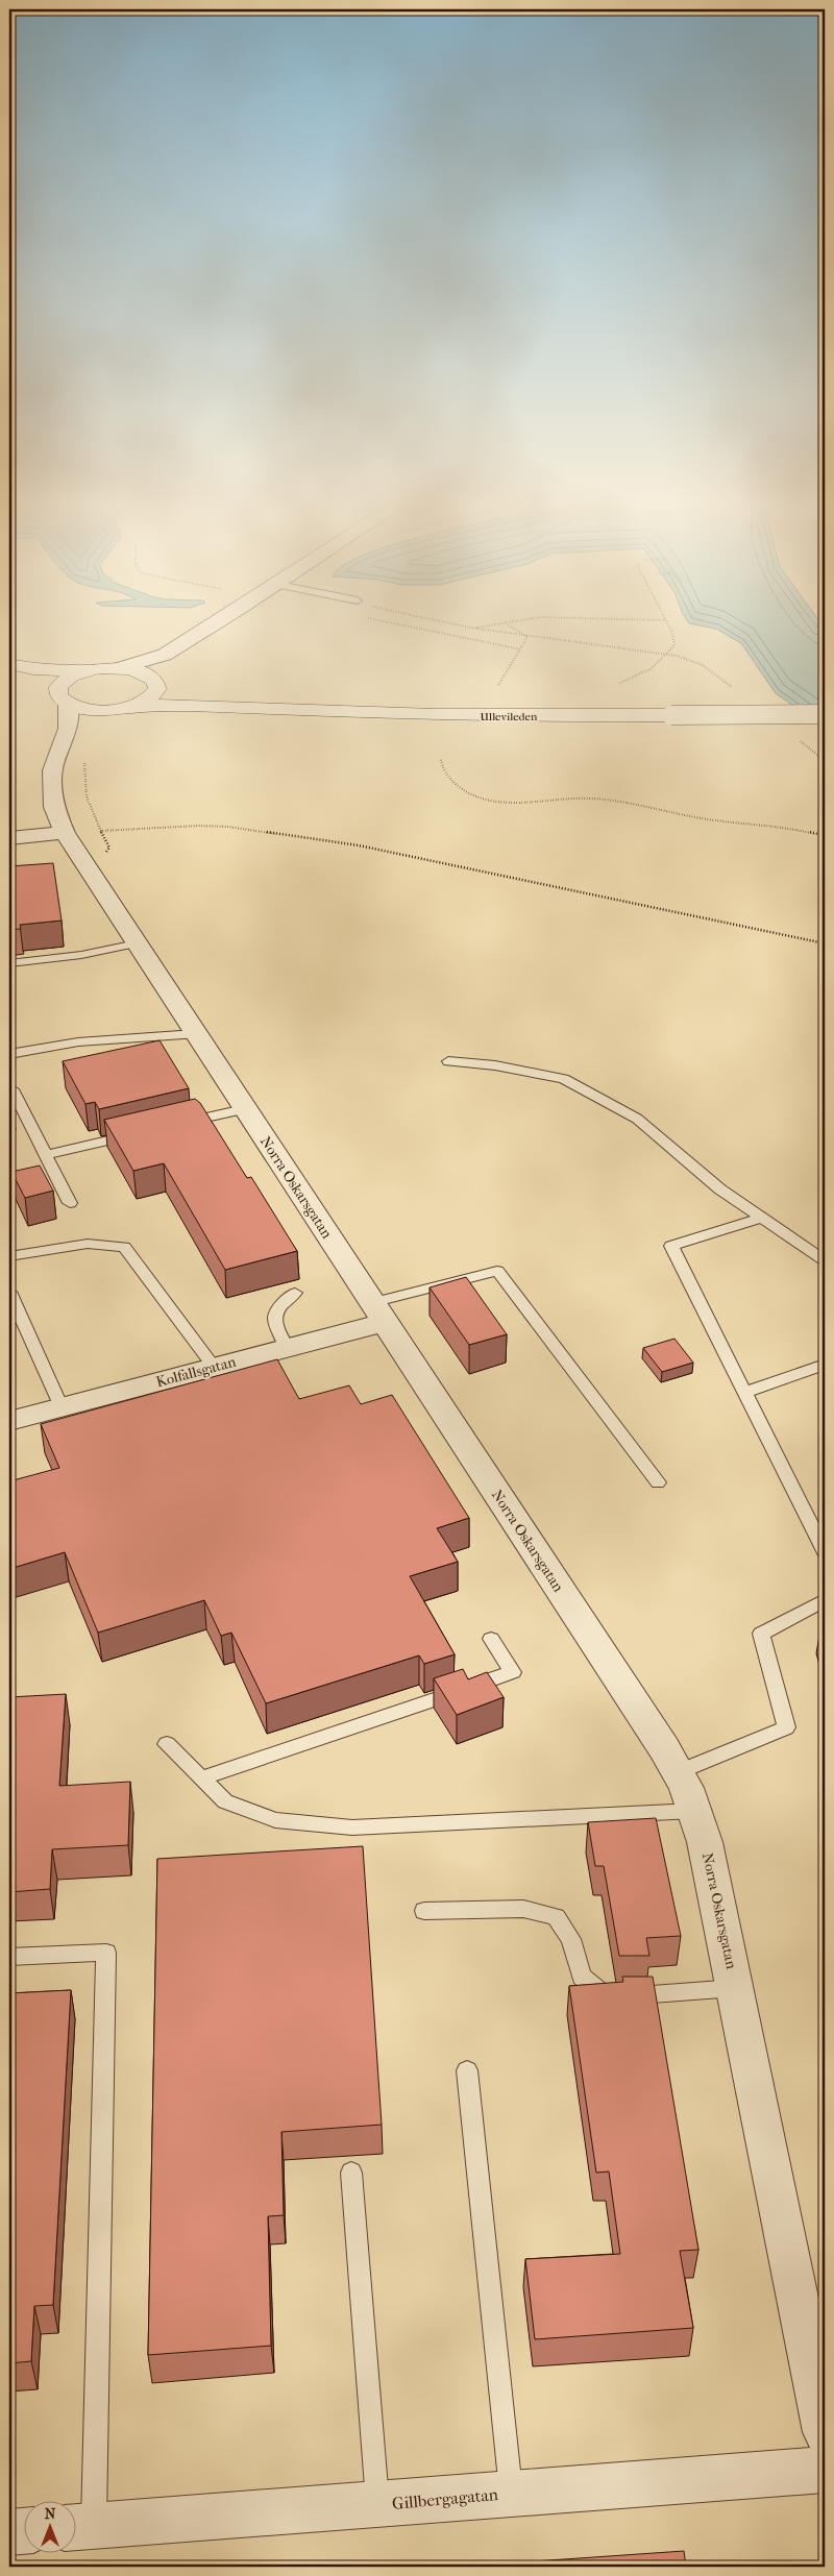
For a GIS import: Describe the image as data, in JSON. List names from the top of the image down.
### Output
{
  "streets": {
    "main road": ["Ullevileden"],
    "street": ["Norra Oskarsgatan", "Kolfallsgatan", "Gillbergagatan"]
  },
  "crossings": [
    ["Ullevileden", "Norra Oskarsgatan"],
    ["Norra Oskarsgatan", "Kolfallsgatan"]
  ],
  "north": "top"
}
